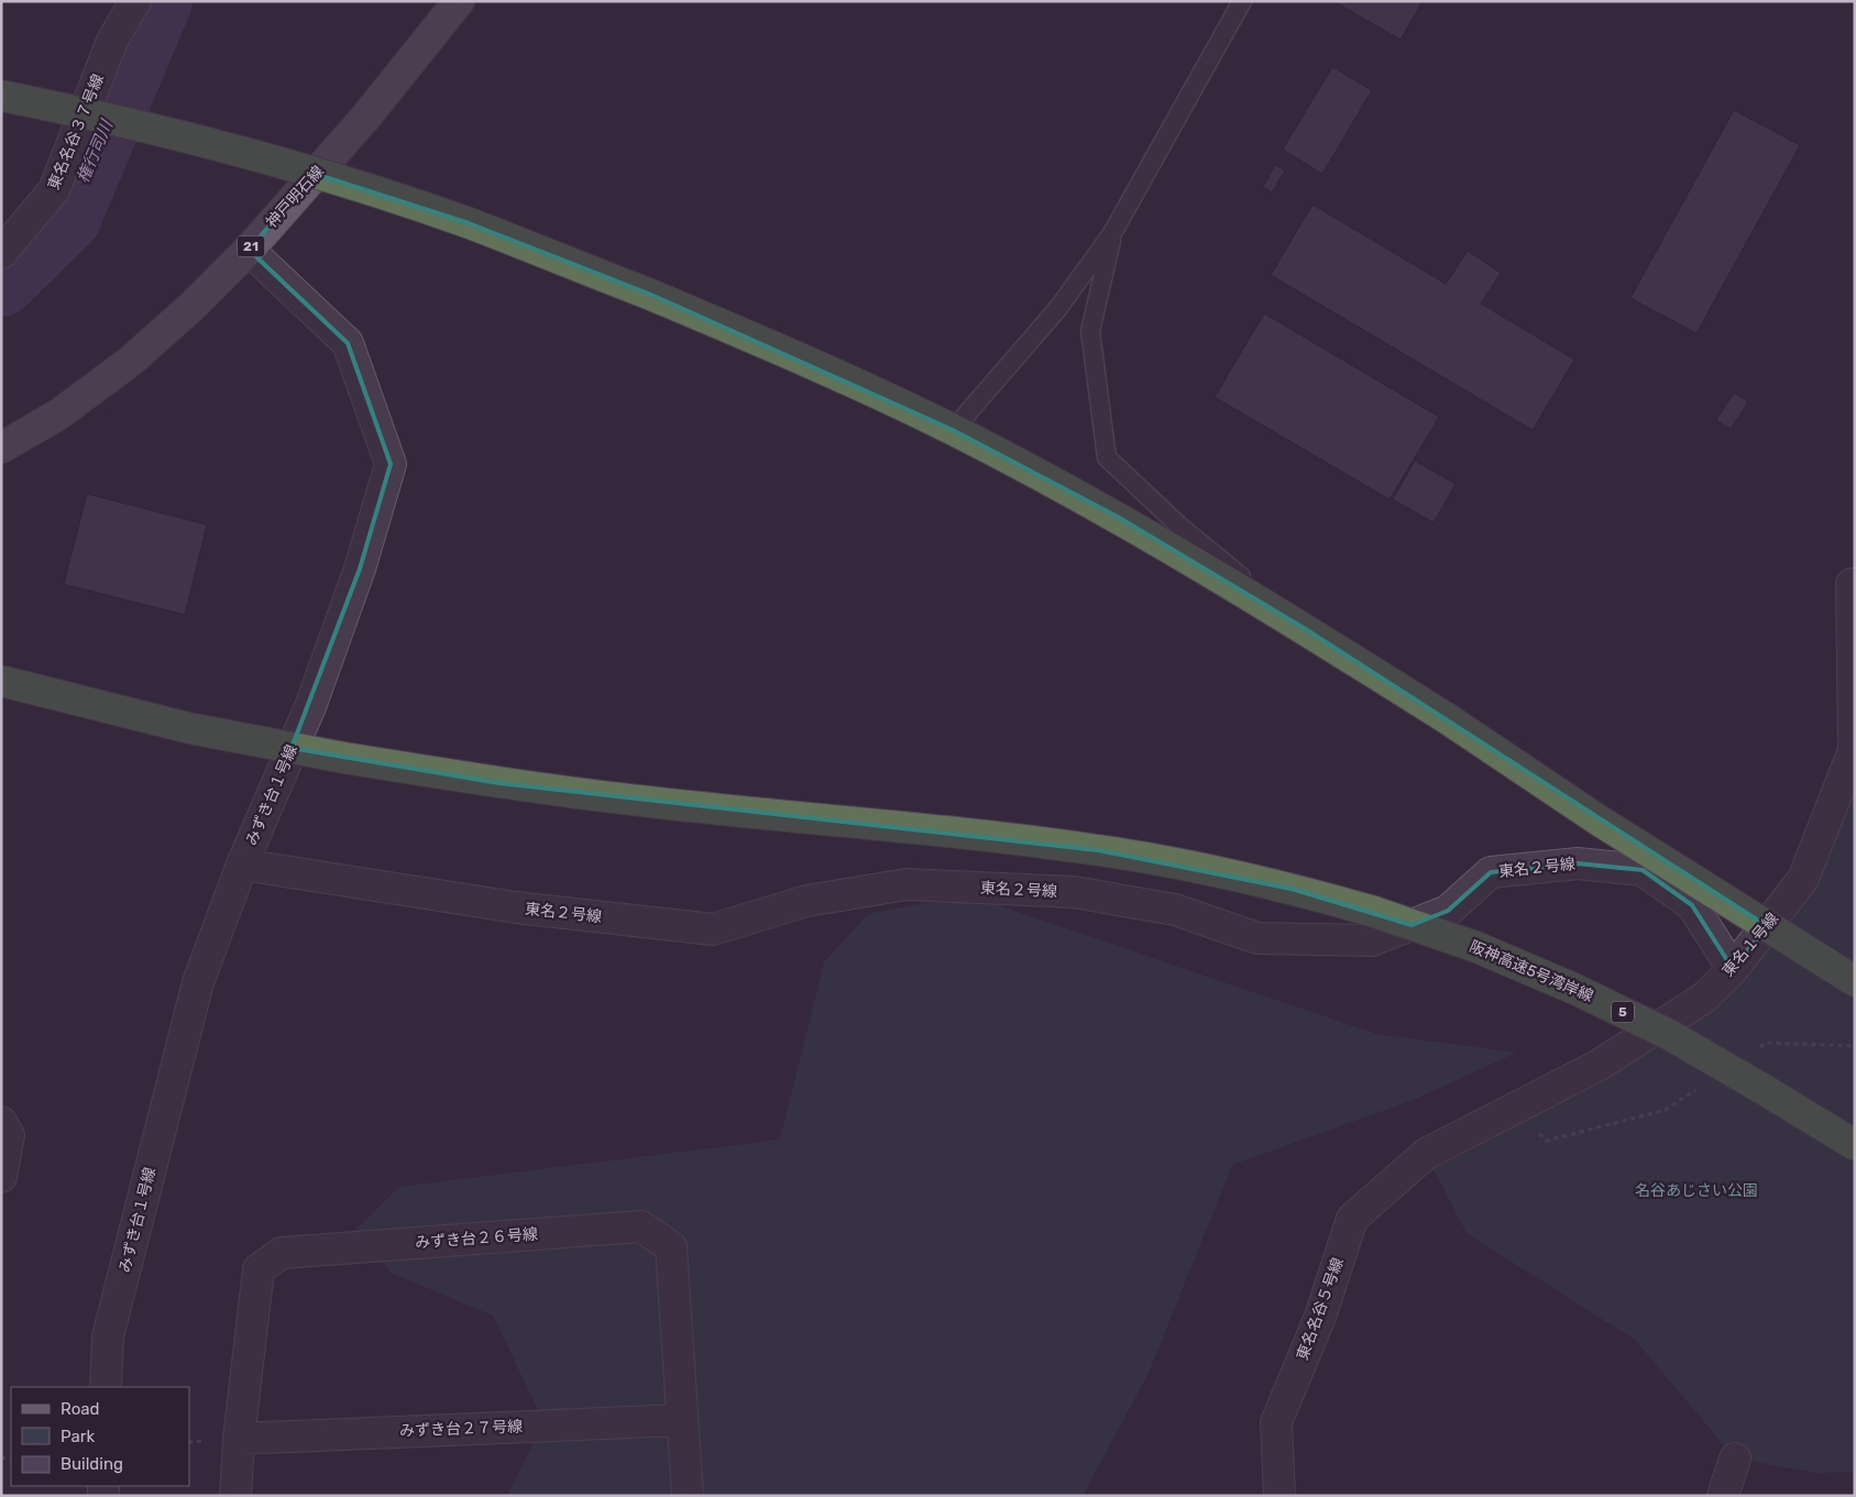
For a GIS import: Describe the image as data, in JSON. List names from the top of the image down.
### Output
{
  "streets": {
    "highway": ["阪神高速5号湾岸線", "5"],
    "main road": ["神戸明石線", "21"],
    "street": [
      "東名名谷３７号線",
      "みずき台１号線",
      "東名２号線",
      "東名１号線",
      "みずき台２６号線",
      "東名名谷５号線",
      "みずき台２７号線"
    ]
  },
  "crossings": [
    ["神戸明石線", "みずき台１号線"],
    ["みずき台１号線", "東名２号線"],
    ["東名２号線", "東名１号線"],
    ["東名１号線", "東名名谷５号線"],
    ["みずき台２６号線", "みずき台２７号線"]
  ],
  "water": ["権行司川"],
  "parks": ["名谷あじさい公園"],
  "legend": ["Road", "Park", "Building"]
}
